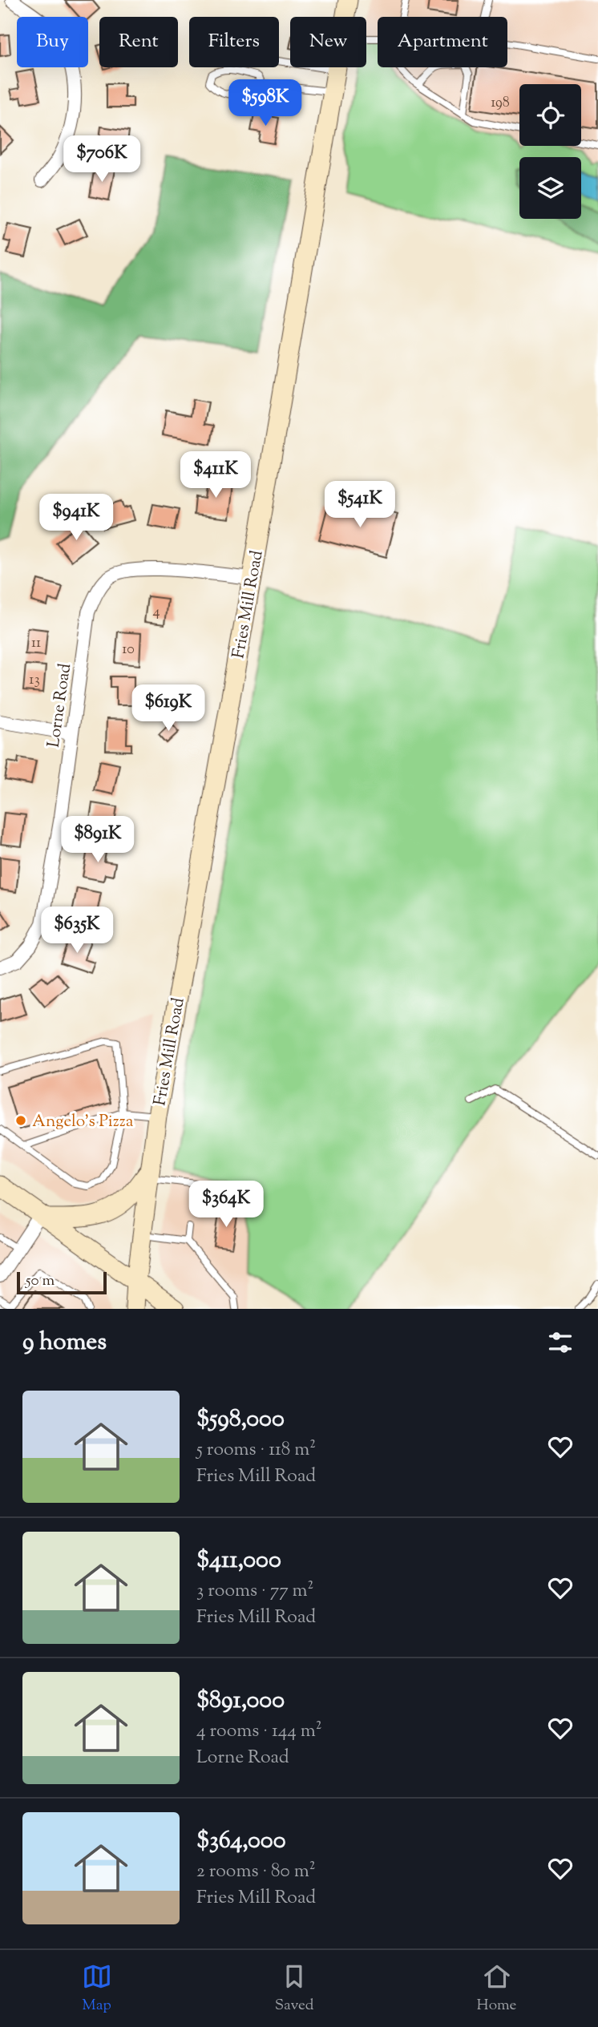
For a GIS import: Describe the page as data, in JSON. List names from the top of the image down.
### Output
{
  "streets": {
    "main road": ["Fries Mill Road"],
    "street": ["Lorne Road"]
  },
  "crossings": [
    ["Fries Mill Road", "Lorne Road"]
  ],
  "places": ["Angelo's Pizza"],
  "house_numbers": [
    "198",
    "4",
    "11",
    "10",
    "13"
  ],
  "scale_bar": "50 m",
  "page": {
    "chip": [
      "Buy",
      "Rent",
      "Filters",
      "New",
      "Apartment"
    ],
    "price": [
      "$598K",
      "$706K",
      "$411K",
      "$541K",
      "$941K",
      "$619K",
      "$891K",
      "$635K",
      "$364K"
    ],
    "scale": "50 m",
    "heading": "9 homes",
    "list": [
      {
        "name": "$598,000",
        "note": "5 rooms · 118 m² · Fries Mill Road"
      },
      {
        "name": "$411,000",
        "note": "3 rooms · 77 m² · Fries Mill Road"
      },
      {
        "name": "$891,000",
        "note": "4 rooms · 144 m² · Lorne Road"
      },
      {
        "name": "$364,000",
        "note": "2 rooms · 80 m² · Fries Mill Road"
      }
    ],
    "tabs": ["Map", "Saved", "Home"]
  }
}
